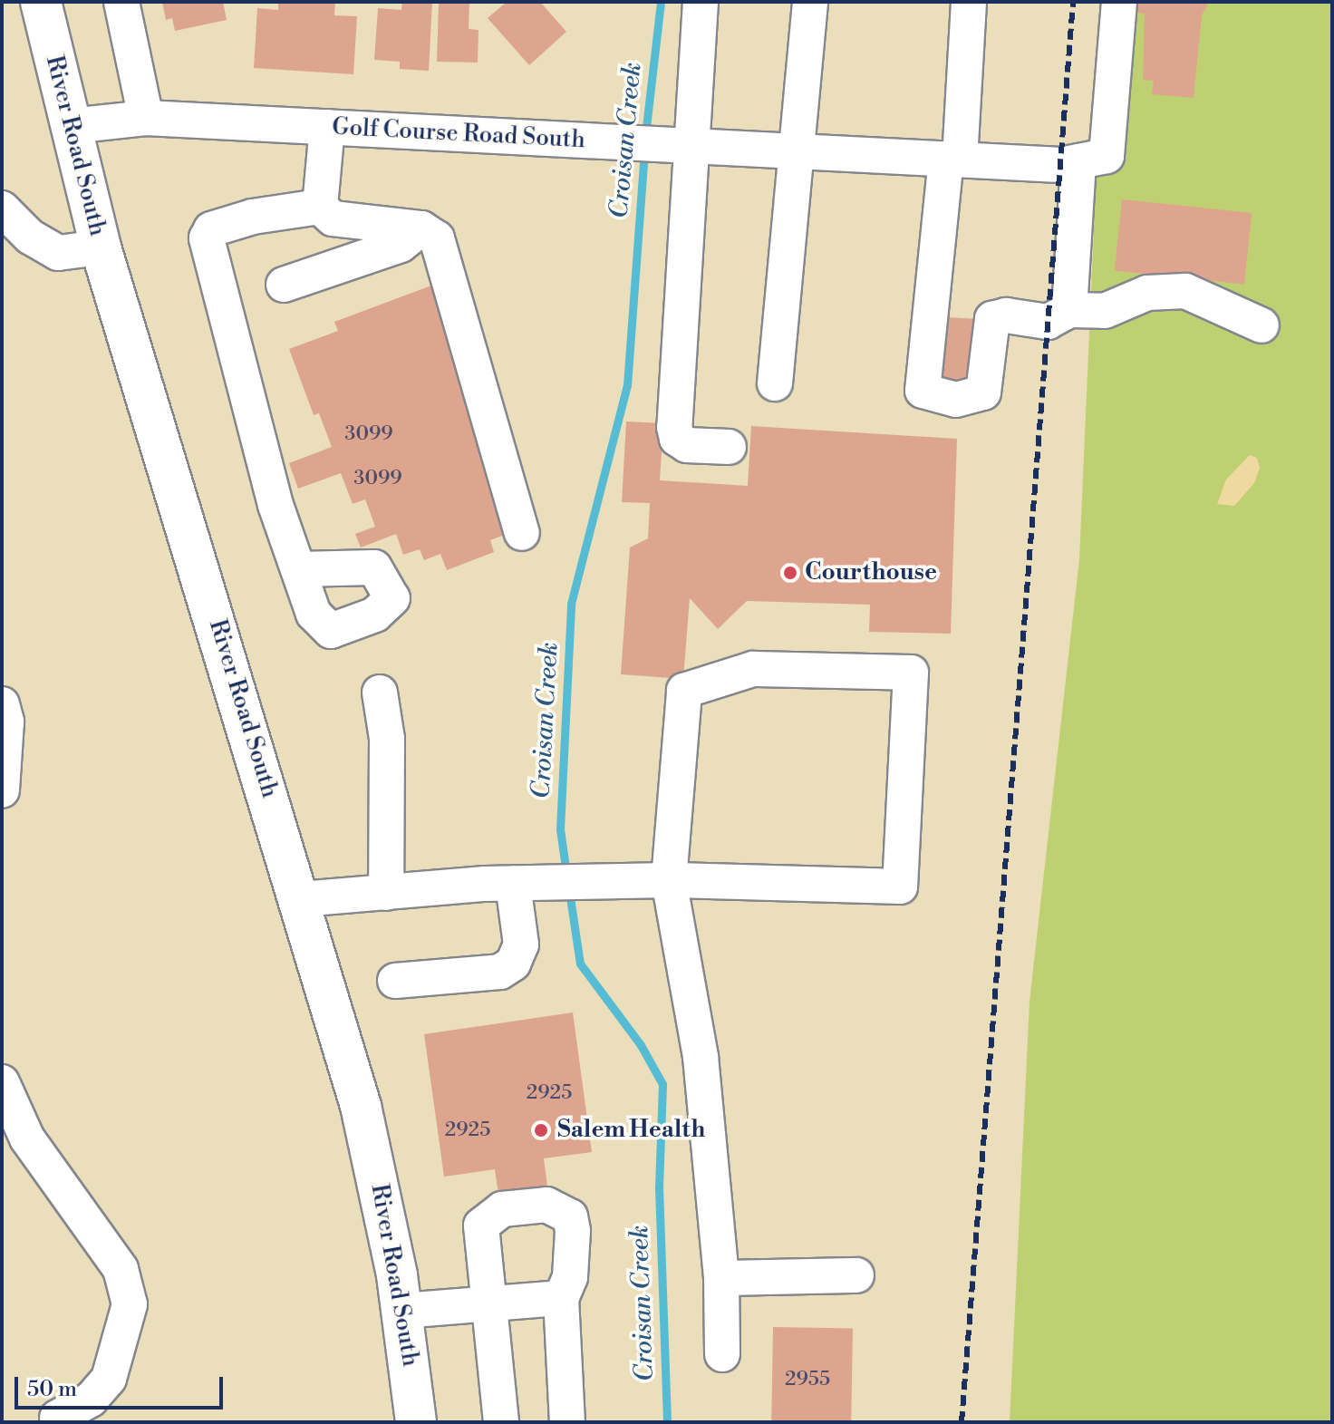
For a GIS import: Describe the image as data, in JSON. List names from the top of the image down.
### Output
{
  "streets": {
    "main road": ["River Road South"],
    "street": ["Golf Course Road South"]
  },
  "crossings": [
    ["Golf Course Road South", "River Road South"]
  ],
  "water": ["Croisan Creek"],
  "places": ["Courthouse", "Salem Health"],
  "house_numbers": [
    "3099",
    "3099",
    "2925",
    "2925",
    "2955"
  ],
  "scale_bar": "50 m"
}
